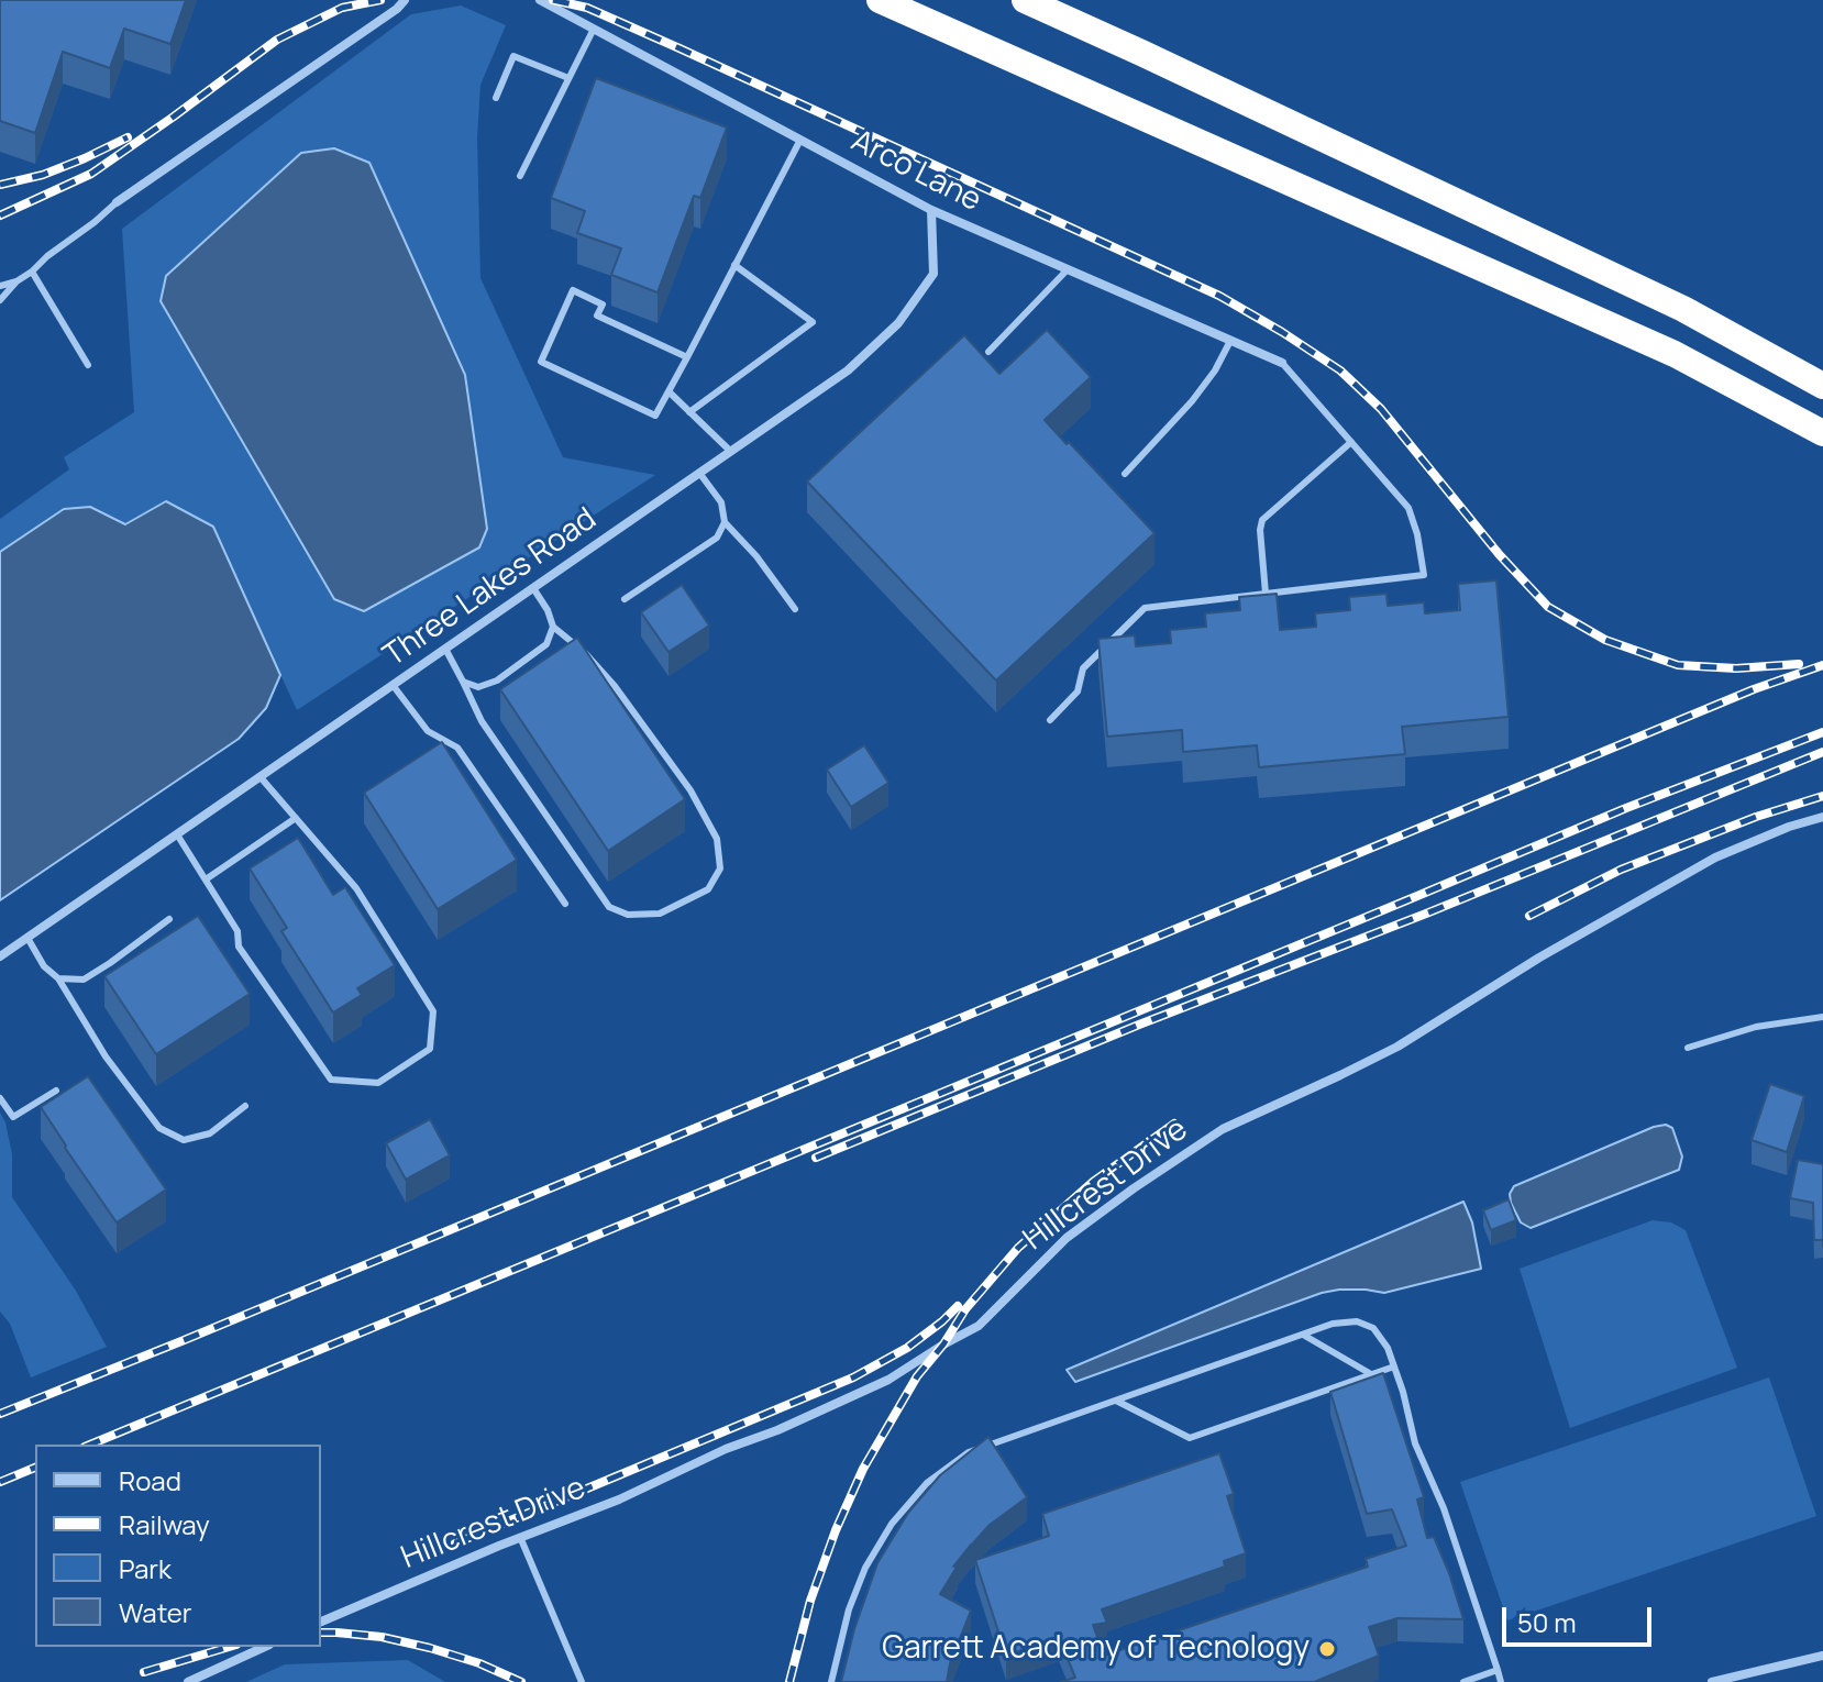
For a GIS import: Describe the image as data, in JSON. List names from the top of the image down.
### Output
{
  "streets": {
    "street": ["Arco Lane", "Three Lakes Road", "Hillcrest Drive"]
  },
  "crossings": [
    ["Arco Lane", "Three Lakes Road"]
  ],
  "places": ["Garrett Academy of Tecnology"],
  "legend": [
    "Road",
    "Railway",
    "Park",
    "Water"
  ],
  "scale_bar": "50 m"
}
